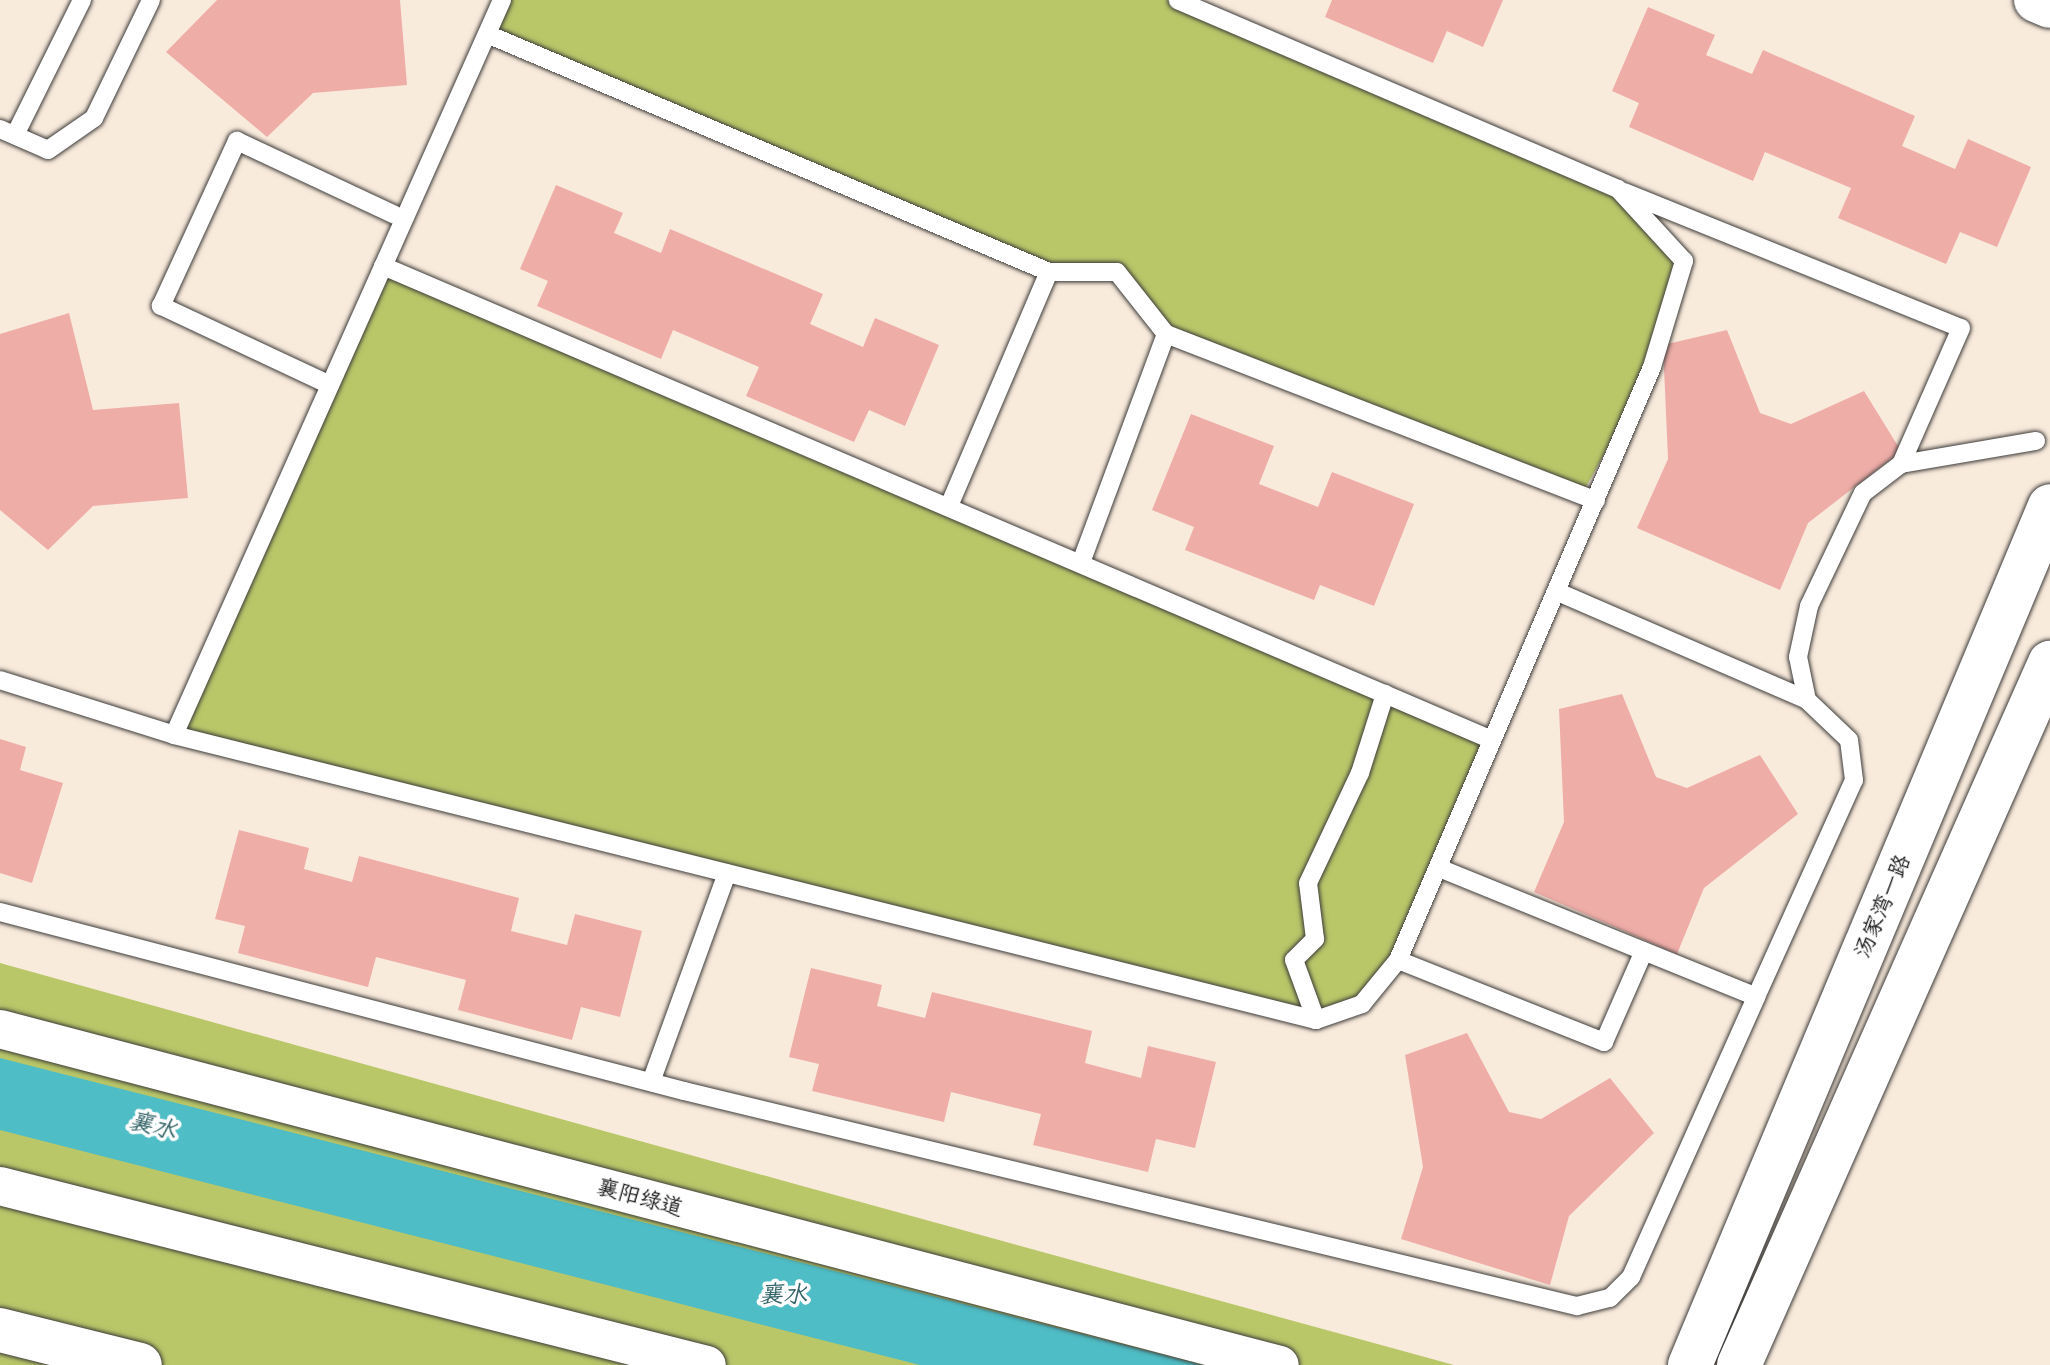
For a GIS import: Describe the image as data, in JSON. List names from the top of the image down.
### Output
{
  "streets": {
    "street": ["汤家湾一路", "襄阳绿道"]
  },
  "water": ["襄水"]
}
